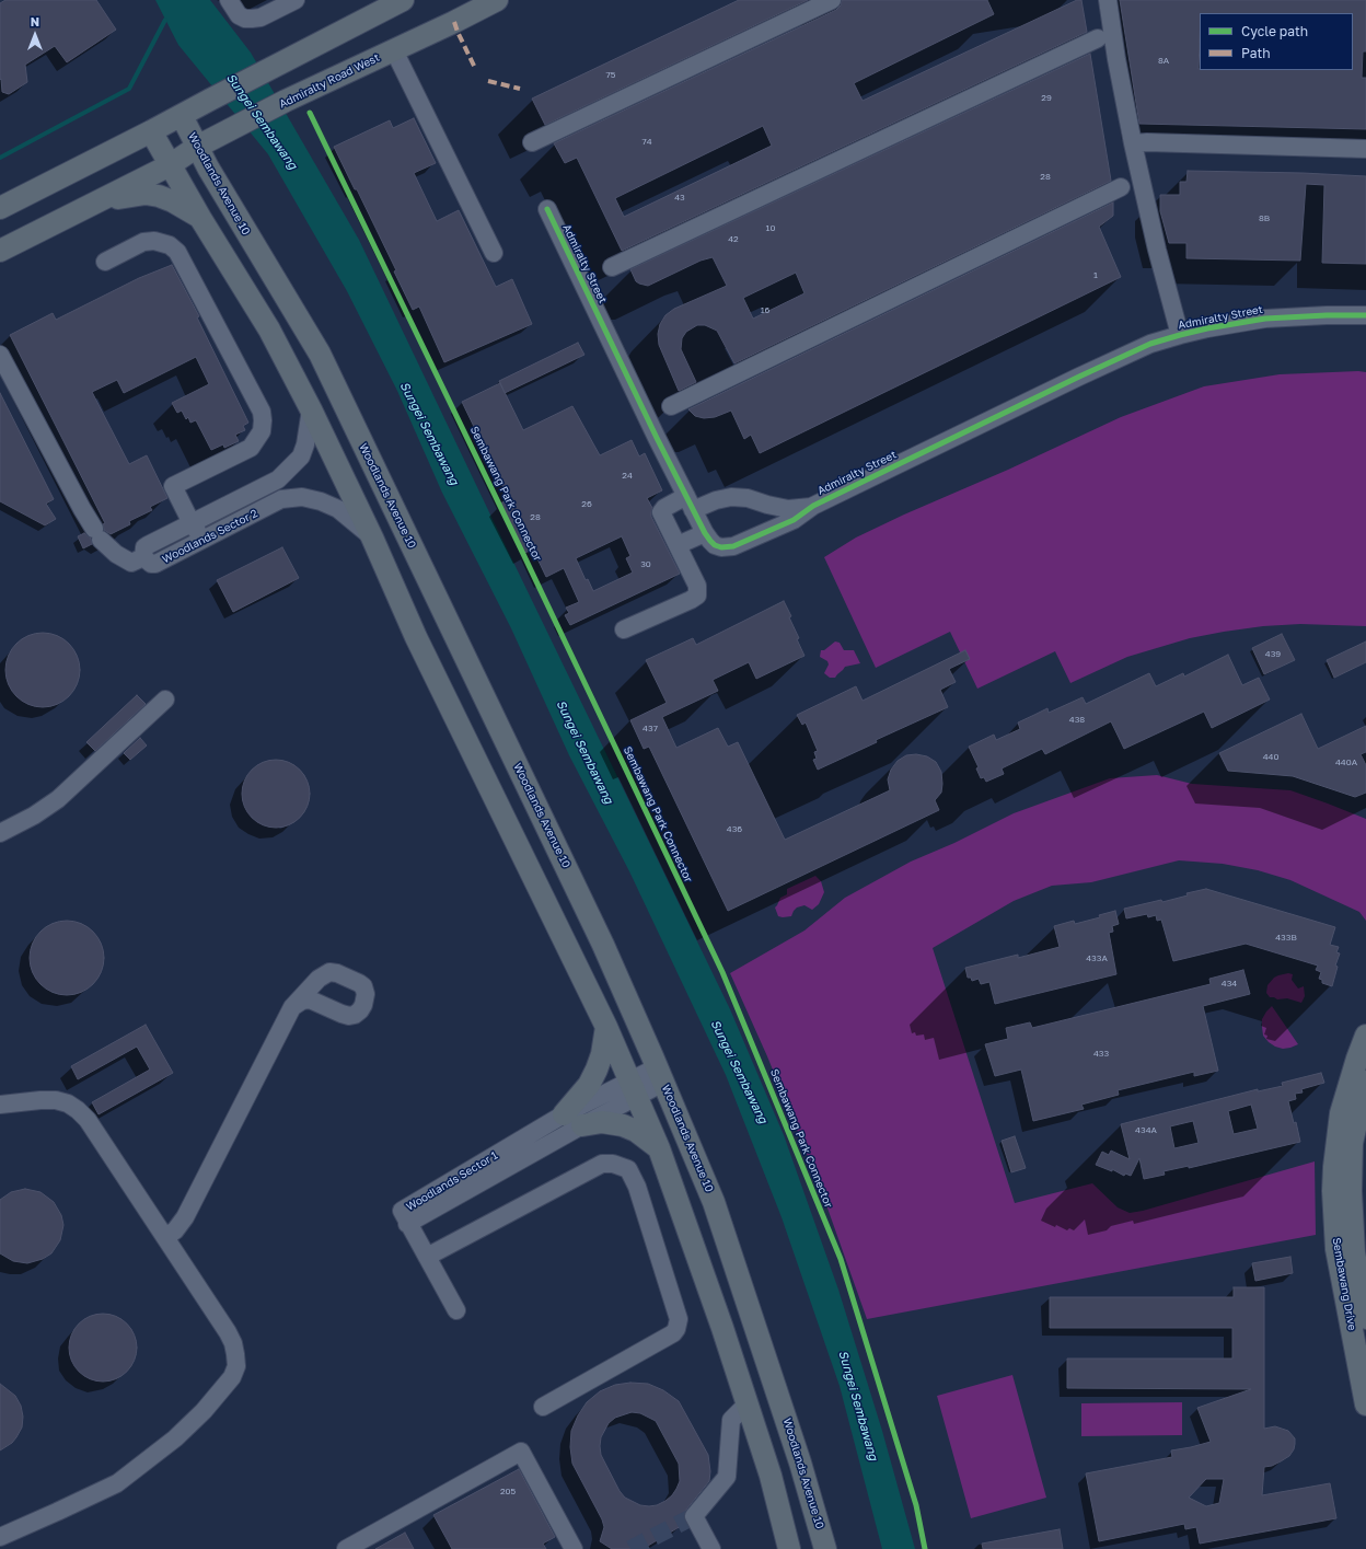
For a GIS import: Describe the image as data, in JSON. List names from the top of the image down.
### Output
{
  "streets": {
    "main road": ["Admiralty Road West", "Woodlands Avenue 10", "Sembawang Drive"],
    "street": ["Admiralty Street", "Woodlands Sector 2", "Woodlands Sector 1"],
    "cycle path": ["Sembawang Park Connector"]
  },
  "crossings": [
    ["Admiralty Road West", "Woodlands Avenue 10"],
    ["Woodlands Avenue 10", "Woodlands Sector 1"]
  ],
  "water": ["Sungei Sembawang"],
  "house_numbers": [
    "8A",
    "75",
    "29",
    "74",
    "28",
    "43",
    "8B",
    "10",
    "42",
    "1",
    "16",
    "24",
    "26",
    "28",
    "30",
    "439",
    "438",
    "437",
    "440",
    "440A",
    "436",
    "433B",
    "433A",
    "434",
    "433",
    "434A",
    "205"
  ],
  "legend": ["Cycle path", "Path"],
  "north": "top"
}
